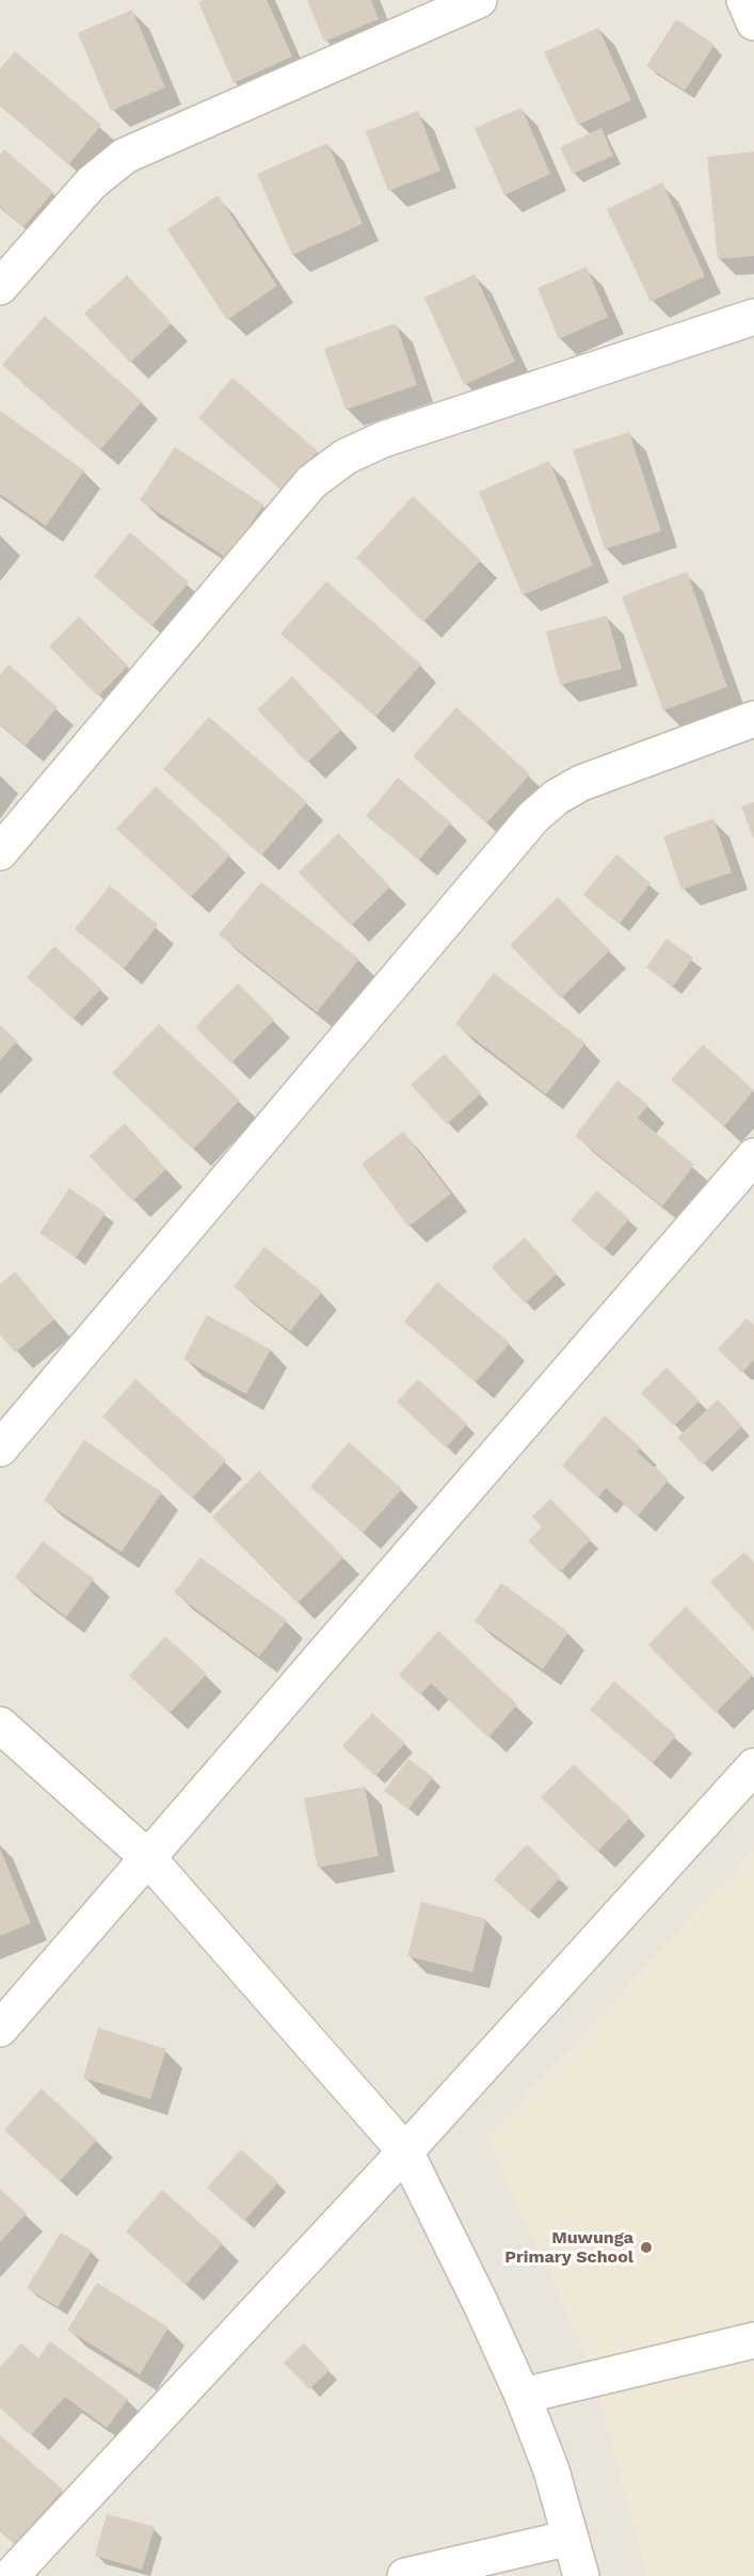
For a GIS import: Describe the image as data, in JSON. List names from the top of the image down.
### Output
{
  "places": ["Muwunga Primary School"]
}
